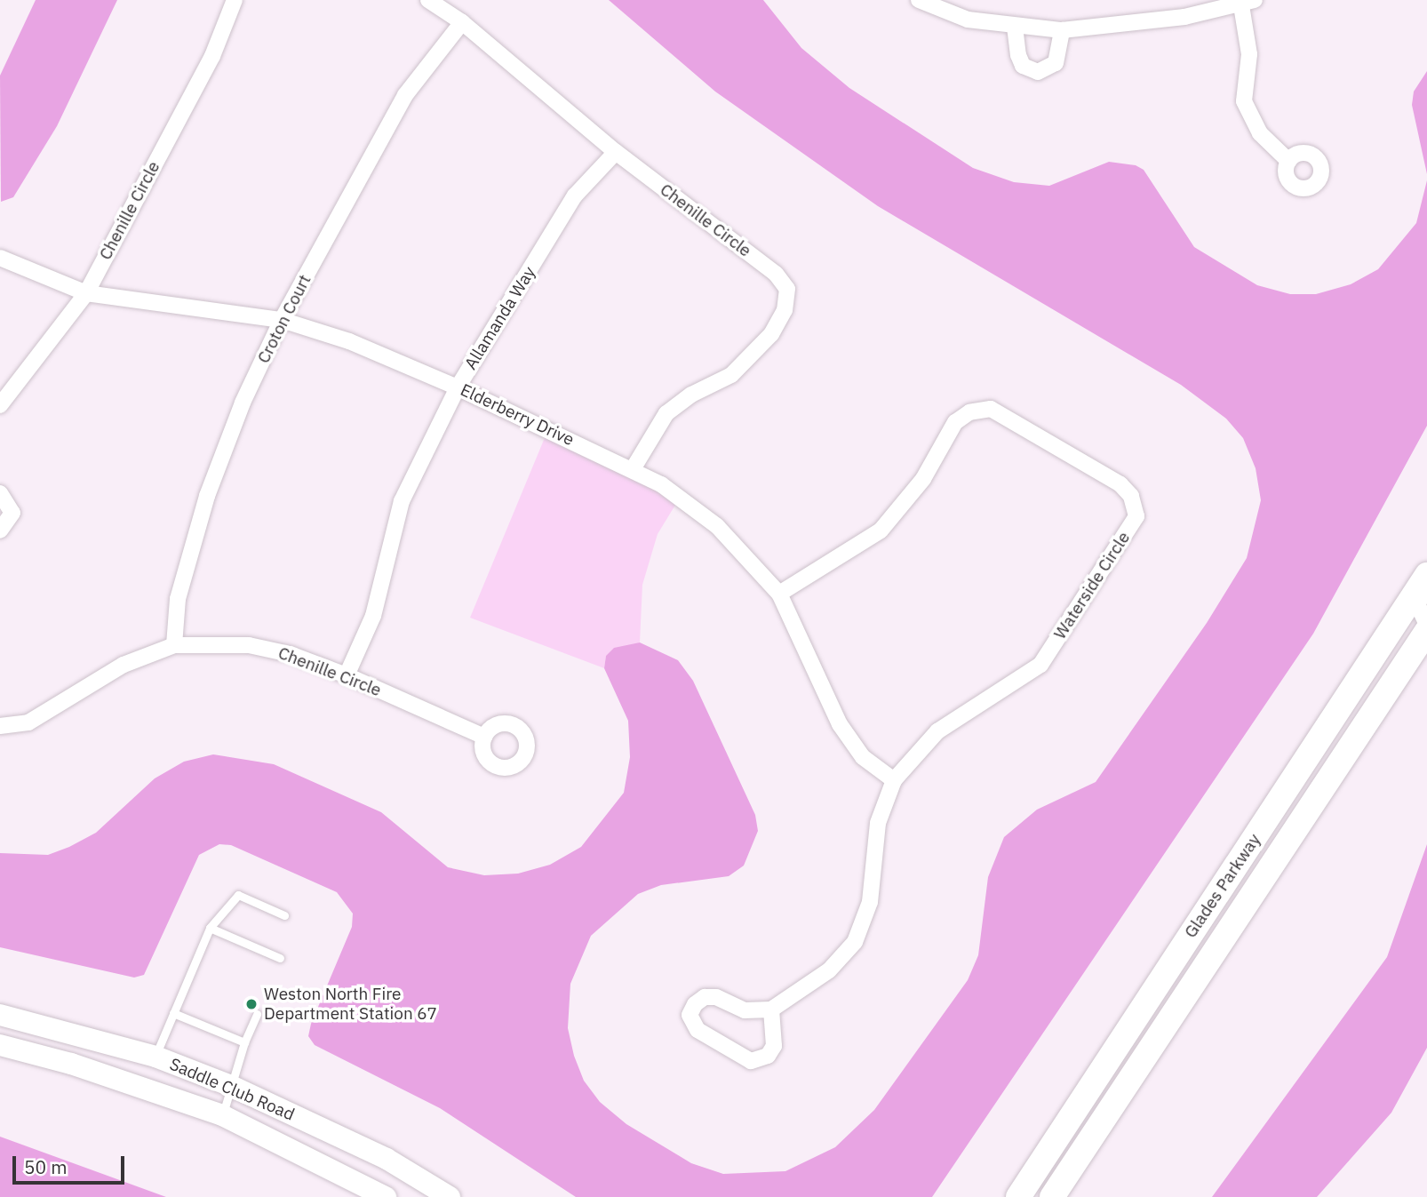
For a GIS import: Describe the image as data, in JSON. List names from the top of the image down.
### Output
{
  "streets": {
    "main road": ["Glades Parkway"],
    "street": [
      "Chenille Circle",
      "Allamanda Way",
      "Croton Court",
      "Elderberry Drive",
      "Waterside Circle",
      "Saddle Club Road"
    ]
  },
  "crossings": [
    ["Chenille Circle", "Allamanda Way"],
    ["Chenille Circle", "Croton Court"],
    ["Chenille Circle", "Elderberry Drive"],
    ["Allamanda Way", "Elderberry Drive"],
    ["Croton Court", "Elderberry Drive"],
    ["Elderberry Drive", "Waterside Circle"]
  ],
  "places": ["Weston North Fire Department Station 67"],
  "scale_bar": "50 m"
}
